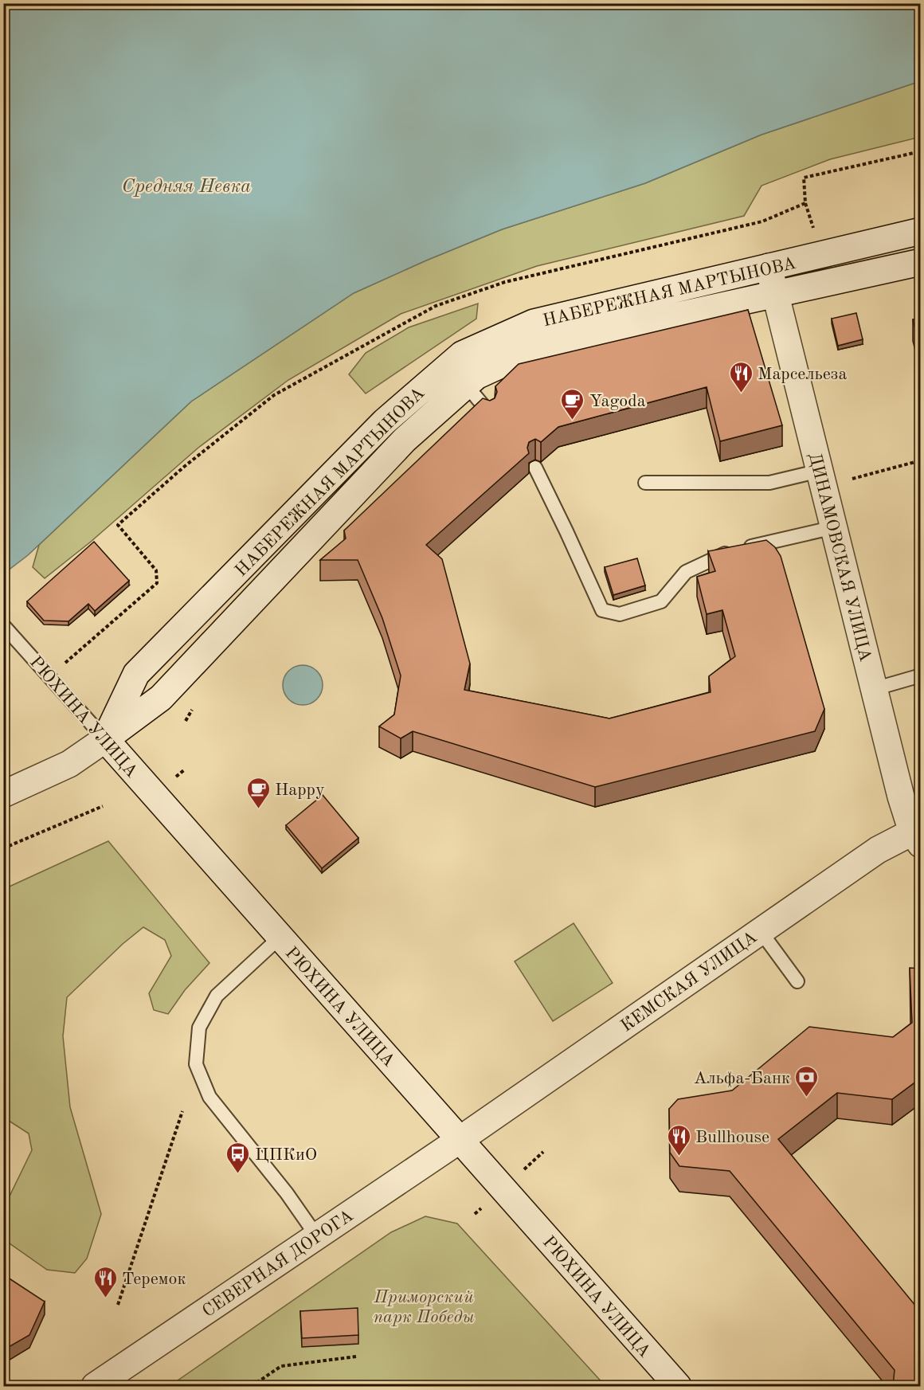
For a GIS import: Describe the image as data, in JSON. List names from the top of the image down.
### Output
{
  "streets": {
    "street": [
      "НАБЕРЕЖНАЯ МАРТЫНОВА",
      "ДИНАМОВСКАЯ УЛИЦА",
      "РЮХИНА УЛИЦА",
      "КЕМСКАЯ УЛИЦА",
      "СЕВЕРНАЯ ДОРОГА"
    ]
  },
  "crossings": [
    ["НАБЕРЕЖНАЯ МАРТЫНОВА", "ДИНАМОВСКАЯ УЛИЦА"],
    ["НАБЕРЕЖНАЯ МАРТЫНОВА", "РЮХИНА УЛИЦА"],
    ["ДИНАМОВСКАЯ УЛИЦА", "КЕМСКАЯ УЛИЦА"],
    ["РЮХИНА УЛИЦА", "КЕМСКАЯ УЛИЦА"],
    ["РЮХИНА УЛИЦА", "СЕВЕРНАЯ ДОРОГА"],
    ["КЕМСКАЯ УЛИЦА", "СЕВЕРНАЯ ДОРОГА"]
  ],
  "water": ["Средняя Невка"],
  "parks": ["Приморский парк Победы"],
  "places": {
    "restaurant": ["Марсельеза", "Bullhouse", "Теремок"],
    "cafe": ["Yagoda", "Happy"],
    "bank": ["Альфа-Банк"],
    "bus stop": ["ЦПКиО"]
  }
}
